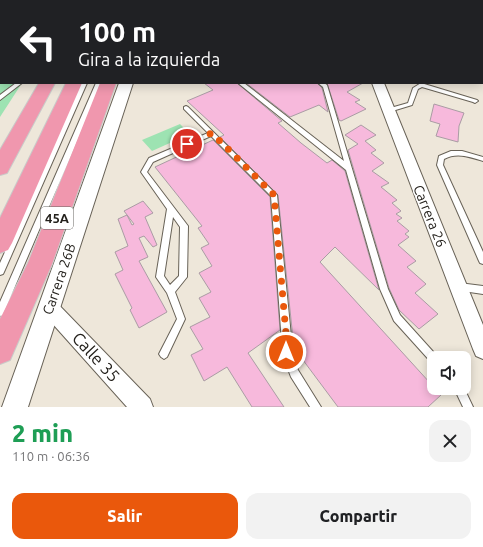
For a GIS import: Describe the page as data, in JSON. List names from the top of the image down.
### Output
{
  "streets": {
    "highway": ["45A"],
    "street": ["Carrera 26", "Carrera 26B", "Calle 35"]
  },
  "crossings": [
    ["Carrera 26B", "Calle 35"]
  ],
  "page": {
    "turn": ["100 m", "Gira a la izquierda"],
    "heading": ["2 min", "110 m · 06:36"],
    "buttons": ["Salir", "Compartir"]
  }
}
